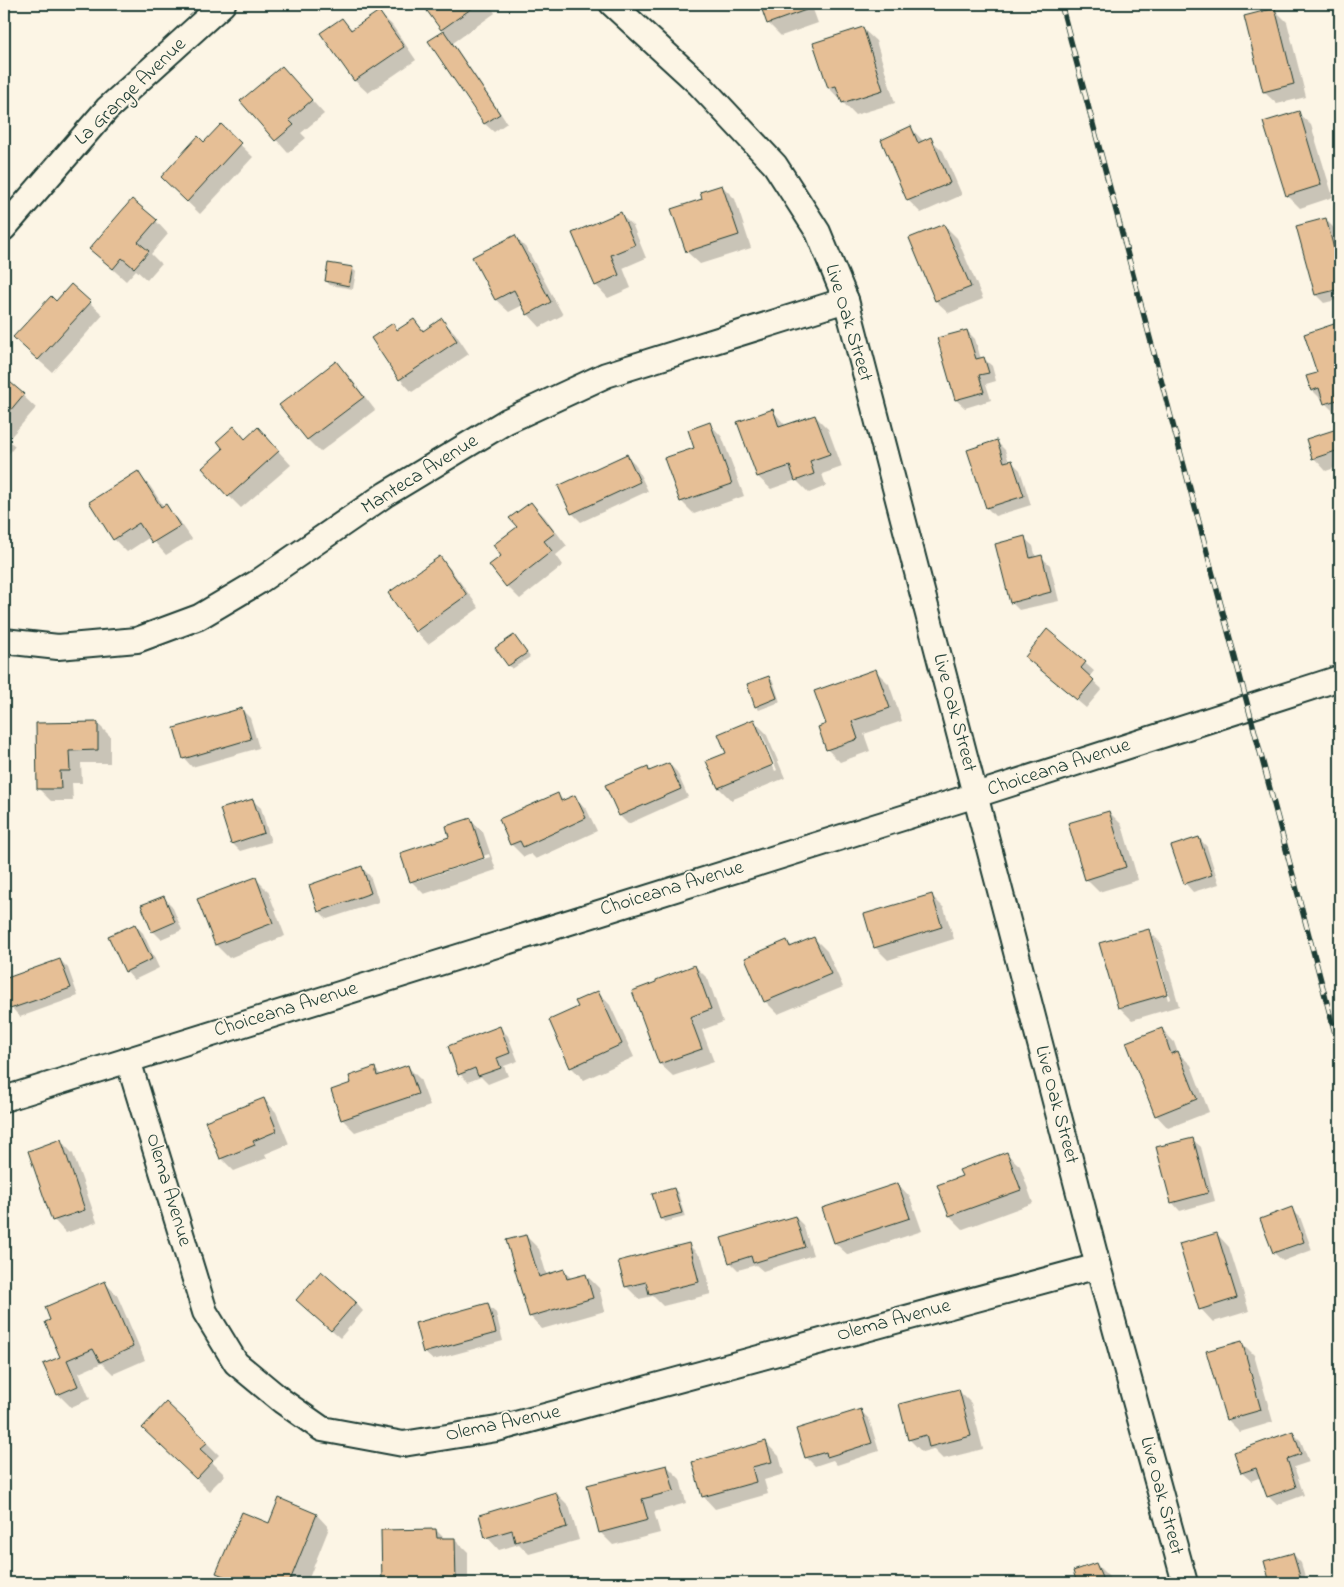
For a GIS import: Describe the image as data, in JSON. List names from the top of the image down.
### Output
{
  "streets": {
    "street": [
      "La Grange Avenue",
      "Live Oak Street",
      "Manteca Avenue",
      "Choiceana Avenue",
      "Olema Avenue"
    ]
  },
  "crossings": [
    ["Live Oak Street", "Manteca Avenue"],
    ["Live Oak Street", "Choiceana Avenue"],
    ["Live Oak Street", "Olema Avenue"],
    ["Choiceana Avenue", "Olema Avenue"]
  ]
}
